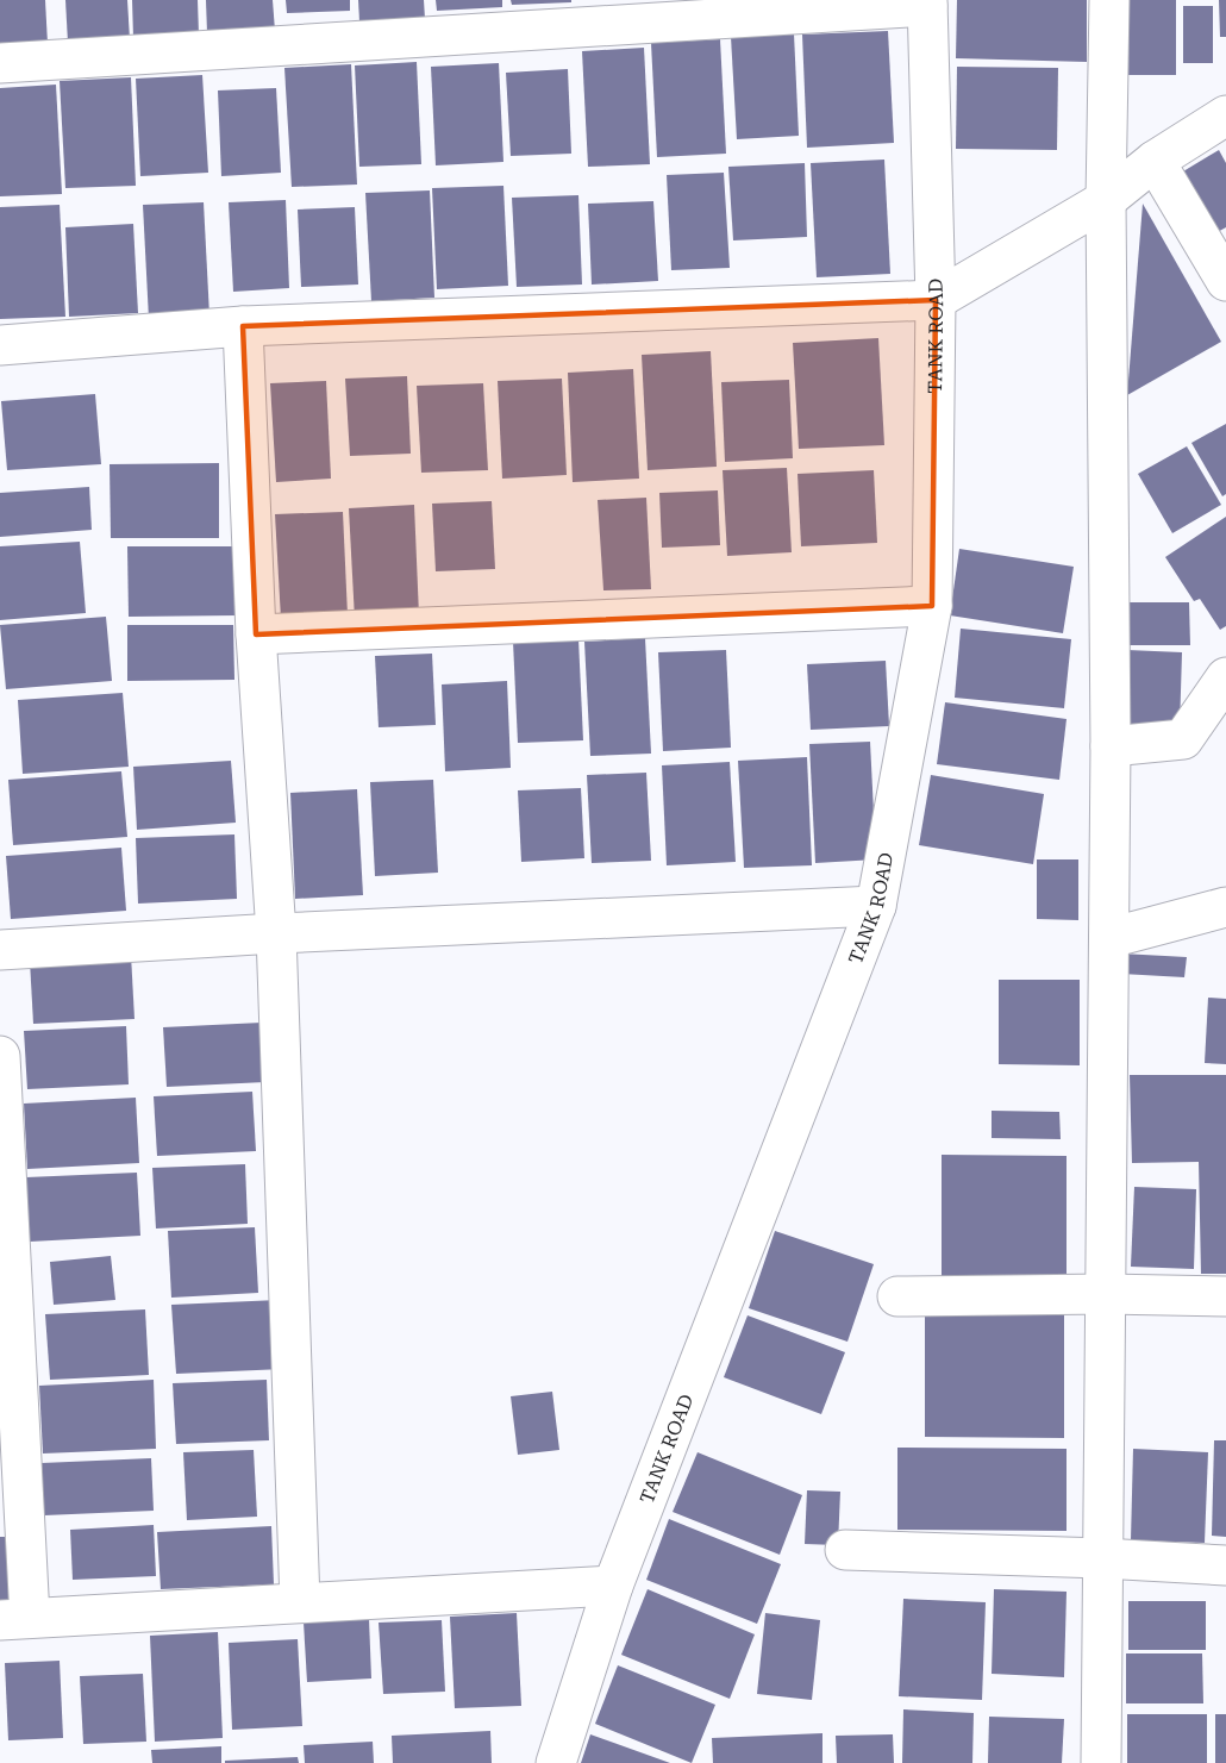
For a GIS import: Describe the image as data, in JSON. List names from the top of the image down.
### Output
{
  "streets": {
    "street": ["TANK ROAD"]
  }
}
